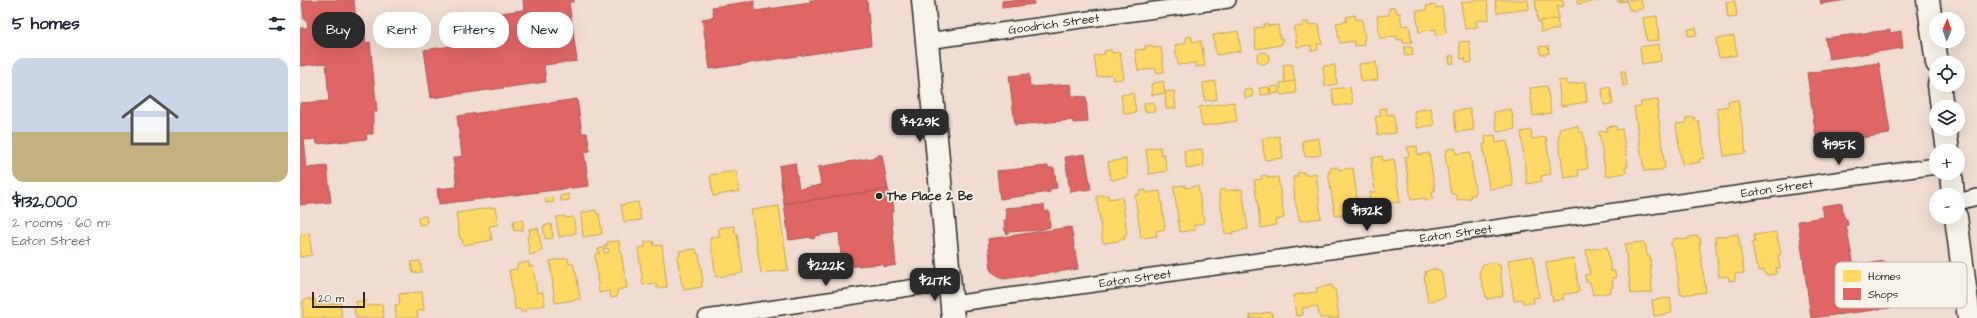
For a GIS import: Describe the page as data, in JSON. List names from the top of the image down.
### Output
{
  "streets": {
    "street": ["Goodrich Street", "Eaton Street"]
  },
  "places": ["The Place 2 Be"],
  "legend": ["Homes", "Shops"],
  "scale_bar": "20 m",
  "north": "top",
  "page": {
    "heading": "5 homes",
    "map_buttons": ["+", "−"],
    "chip": [
      "Buy",
      "Rent",
      "Filters",
      "New"
    ],
    "list": [
      {
        "name": "$132,000",
        "note": "2 rooms · 60 m² · Eaton Street"
      }
    ],
    "price": [
      "$429K",
      "$195K",
      "$132K",
      "$222K",
      "$217K"
    ],
    "scale": "20 m"
  }
}
